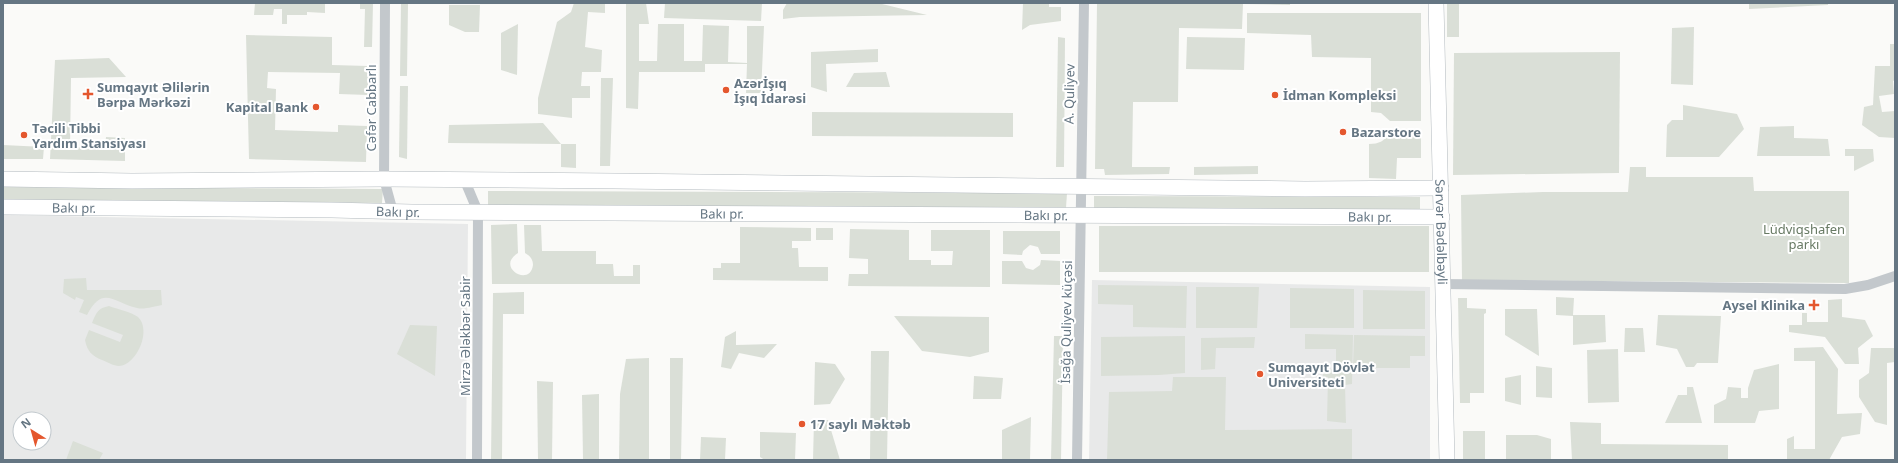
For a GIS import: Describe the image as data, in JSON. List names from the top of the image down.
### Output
{
  "streets": {
    "street": [
      "A. Quliyev",
      "Cəfər Cabbarlı",
      "Bakı pr.",
      "Sərvər Bədəlbəyli",
      "İsağa Quliyev küçəsi",
      "Mirzə Ələkbər Sabir"
    ]
  },
  "crossings": [
    ["A. Quliyev", "Bakı pr."],
    ["A. Quliyev", "İsağa Quliyev küçəsi"],
    ["Cəfər Cabbarlı", "Bakı pr."],
    ["Bakı pr.", "Sərvər Bədəlbəyli"],
    ["Bakı pr.", "İsağa Quliyev küçəsi"],
    ["Bakı pr.", "Mirzə Ələkbər Sabir"]
  ],
  "parks": ["Lüdviqshafen parkı"],
  "places": {
    "other": [
      "Azərİşıq İşıq İdarəsi",
      "İdman Kompleksi",
      "Kapital Bank",
      "Bazarstore",
      "Təcili Tibbi Yardım Stansiyası",
      "Sumqayıt Dövlət Universiteti",
      "17 saylı Məktəb"
    ],
    "health": ["Sumqayıt Əlilərin Bərpa Mərkəzi", "Aysel Klinika"]
  },
  "north": "top left"
}
